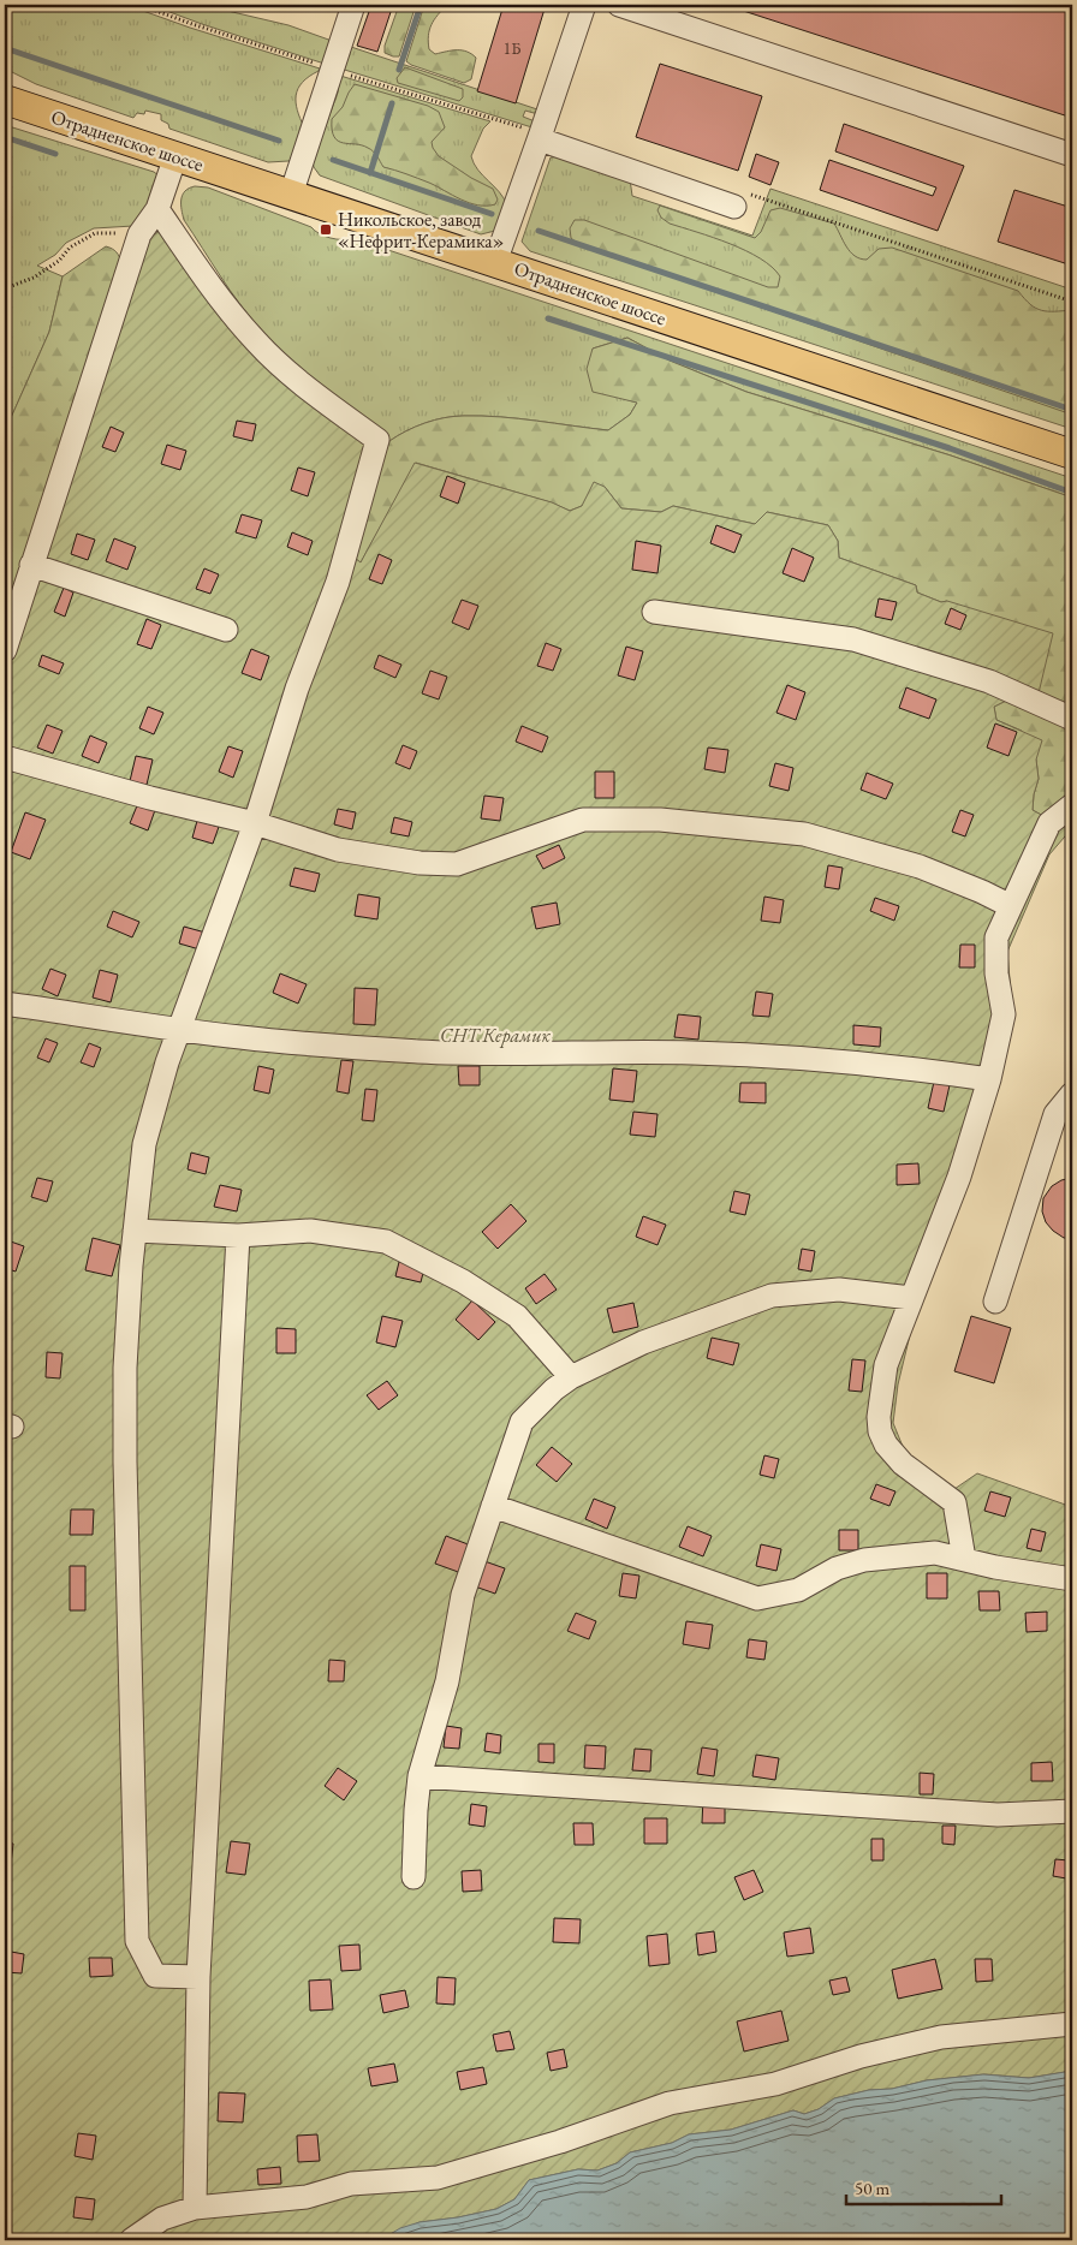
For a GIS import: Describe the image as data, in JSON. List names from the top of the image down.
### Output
{
  "streets": {
    "main road": ["Отрадненское шоссе"]
  },
  "parks": ["СНТ Керамик"],
  "places": {
    "transit": ["Никольское, завод «Нефрит-Керамика»"]
  },
  "house_numbers": ["1Б"],
  "scale_bar": "50 m"
}
